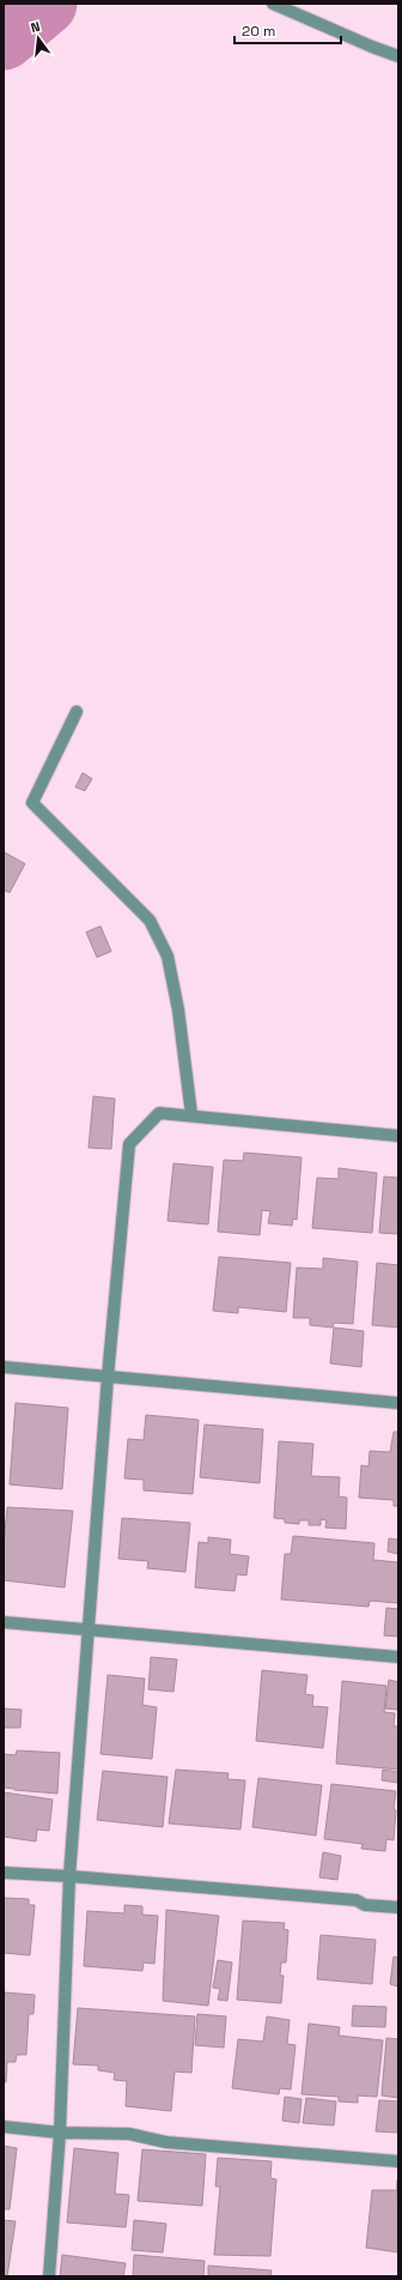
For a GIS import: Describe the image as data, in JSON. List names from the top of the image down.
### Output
{
  "scale_bar": "20 m",
  "north": "top"
}
